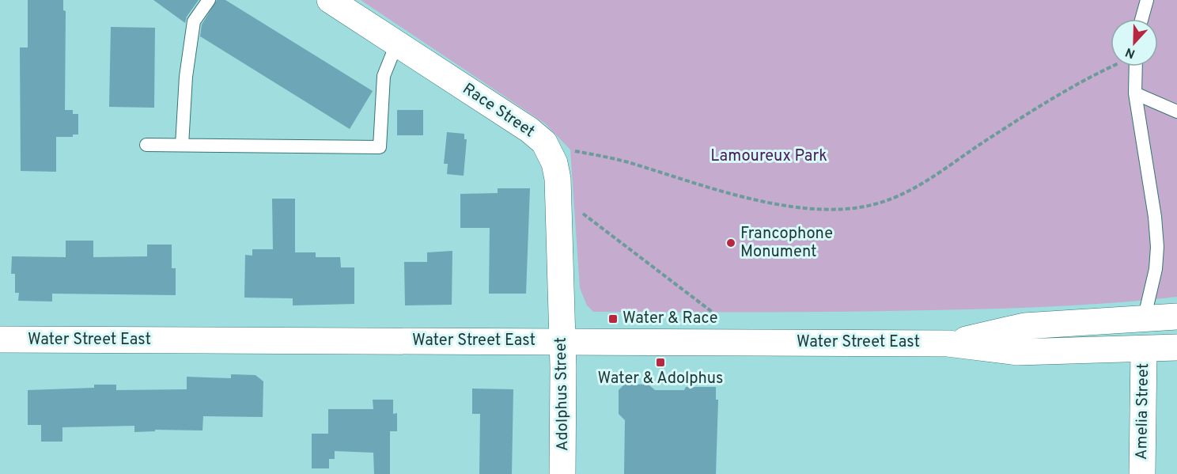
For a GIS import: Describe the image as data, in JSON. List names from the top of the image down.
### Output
{
  "streets": {
    "main road": [
      "Race Street",
      "Water Street East",
      "Adolphus Street",
      "Amelia Street"
    ]
  },
  "crossings": [
    ["Race Street", "Adolphus Street"],
    ["Water Street East", "Adolphus Street"],
    ["Water Street East", "Amelia Street"]
  ],
  "parks": ["Lamoureux Park"],
  "places": {
    "other": ["Francophone Monument"],
    "transit": ["Water & Race", "Water & Adolphus"]
  },
  "north": "bottom"
}
